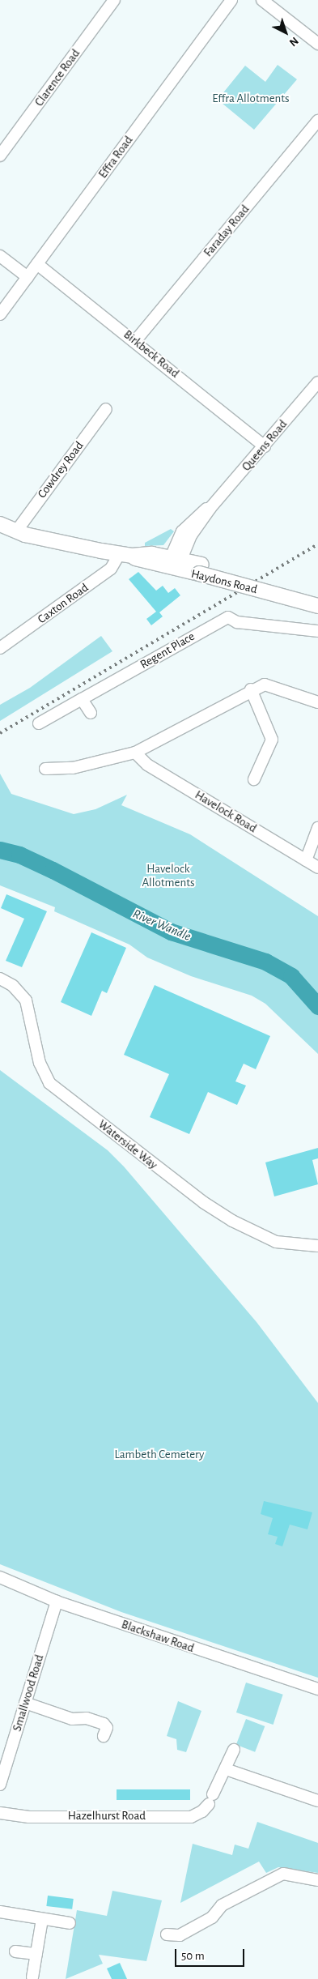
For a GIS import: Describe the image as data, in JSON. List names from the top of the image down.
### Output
{
  "streets": {
    "main road": ["Haydons Road"],
    "street": [
      "Clarence Road",
      "Effra Road",
      "Faraday Road",
      "Birkbeck Road",
      "Queens Road",
      "Cowdrey Road",
      "Caxton Road",
      "Regent Place",
      "Havelock Road",
      "Waterside Way",
      "Blackshaw Road",
      "Smallwood Road",
      "Hazelhurst Road"
    ]
  },
  "crossings": [
    ["Effra Road", "Birkbeck Road"],
    ["Faraday Road", "Birkbeck Road"],
    ["Birkbeck Road", "Queens Road"],
    ["Queens Road", "Haydons Road"],
    ["Cowdrey Road", "Haydons Road"],
    ["Haydons Road", "Caxton Road"],
    ["Blackshaw Road", "Smallwood Road"]
  ],
  "water": ["River Wandle"],
  "parks": ["Effra Allotments", "Havelock Allotments", "Lambeth Cemetery"],
  "scale_bar": "50 m",
  "north": "bottom right"
}
